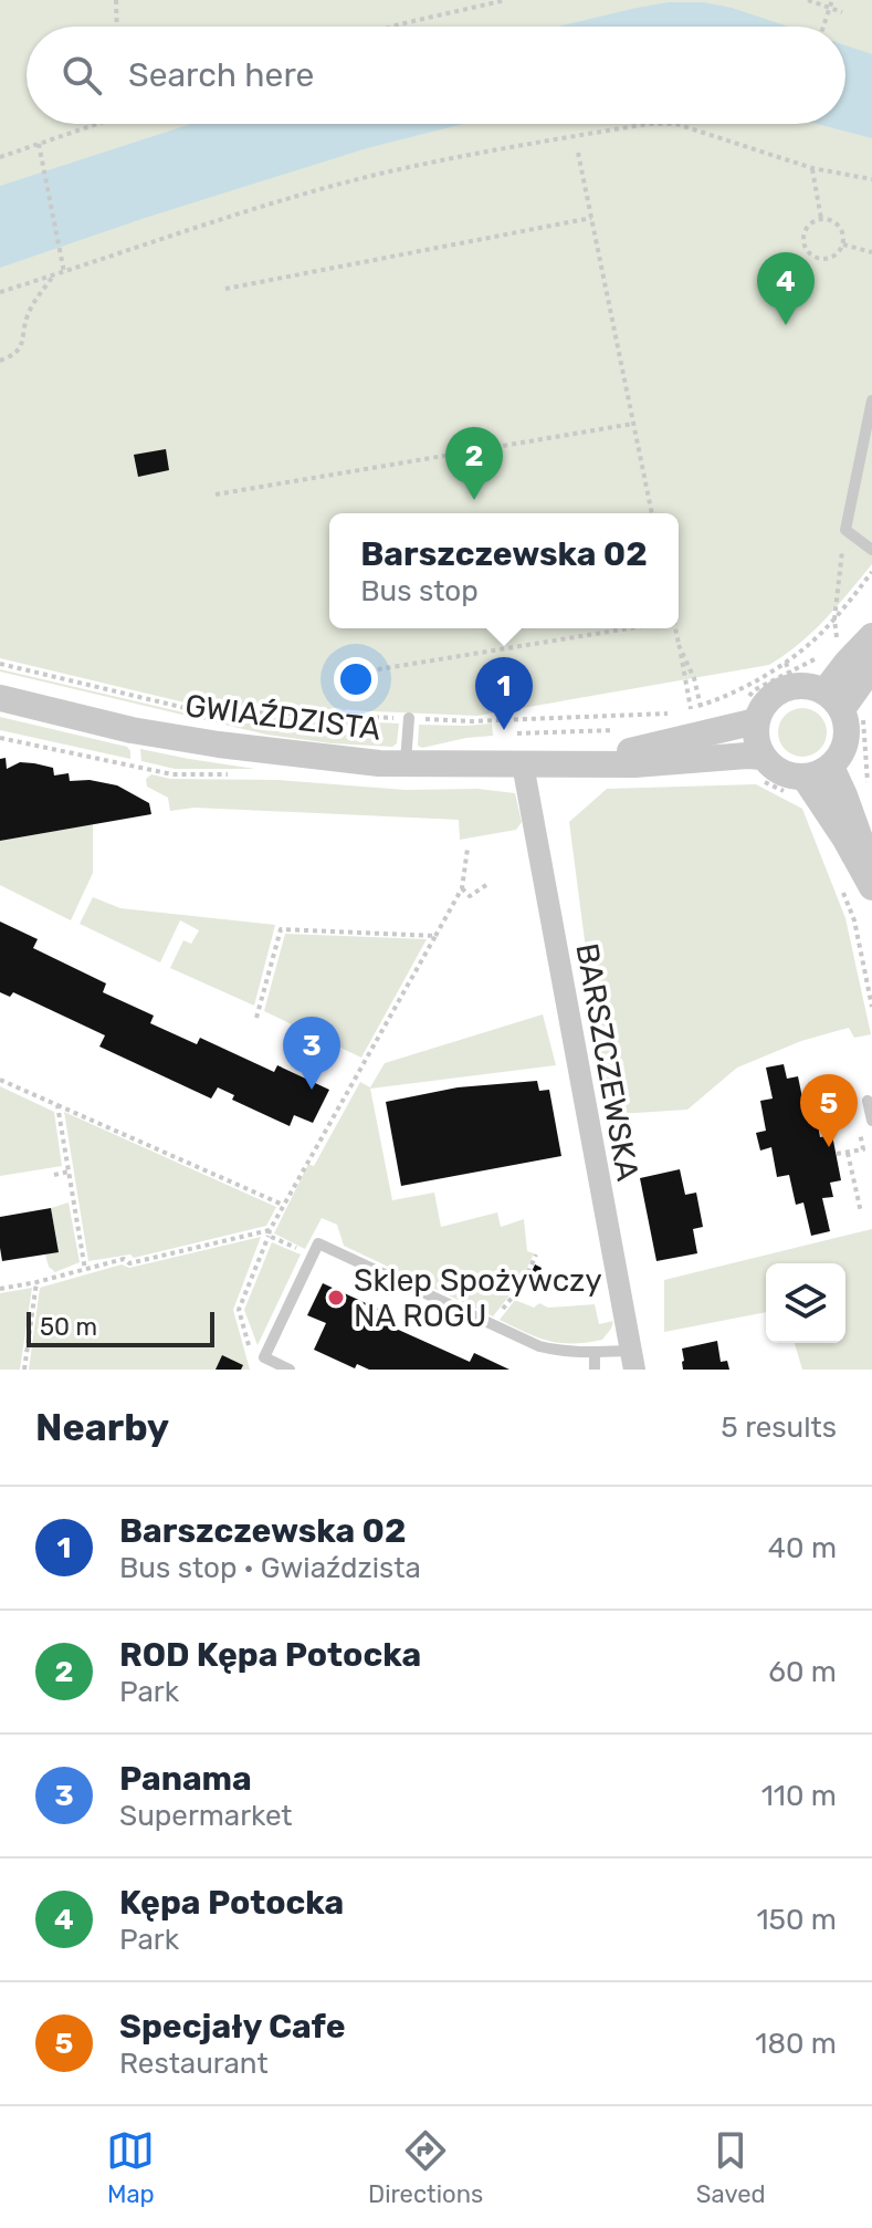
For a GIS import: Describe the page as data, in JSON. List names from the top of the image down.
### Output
{
  "streets": {
    "street": ["GWIAŹDZISTA", "BARSZCZEWSKA"]
  },
  "crossings": [
    ["GWIAŹDZISTA", "BARSZCZEWSKA"]
  ],
  "places": ["Sklep Spożywczy NA ROGU"],
  "scale_bar": "50 m",
  "page": {
    "search": "Search here",
    "pins": [
      "4",
      "2",
      "1",
      "3",
      "5"
    ],
    "popup": ["Barszczewska 02", "Bus stop"],
    "scale": "50 m",
    "heading": ["Nearby", "5 results"],
    "list": [
      {
        "mark": "1",
        "name": "Barszczewska 02",
        "note": "Bus stop · Gwiaździsta",
        "value": "40 m"
      },
      {
        "mark": "2",
        "name": "ROD Kępa Potocka",
        "note": "Park",
        "value": "60 m"
      },
      {
        "mark": "3",
        "name": "Panama",
        "note": "Supermarket",
        "value": "110 m"
      },
      {
        "mark": "4",
        "name": "Kępa Potocka",
        "note": "Park",
        "value": "150 m"
      },
      {
        "mark": "5",
        "name": "Specjały Cafe",
        "note": "Restaurant",
        "value": "180 m"
      }
    ],
    "nav": ["Map", "Directions", "Saved"]
  }
}
